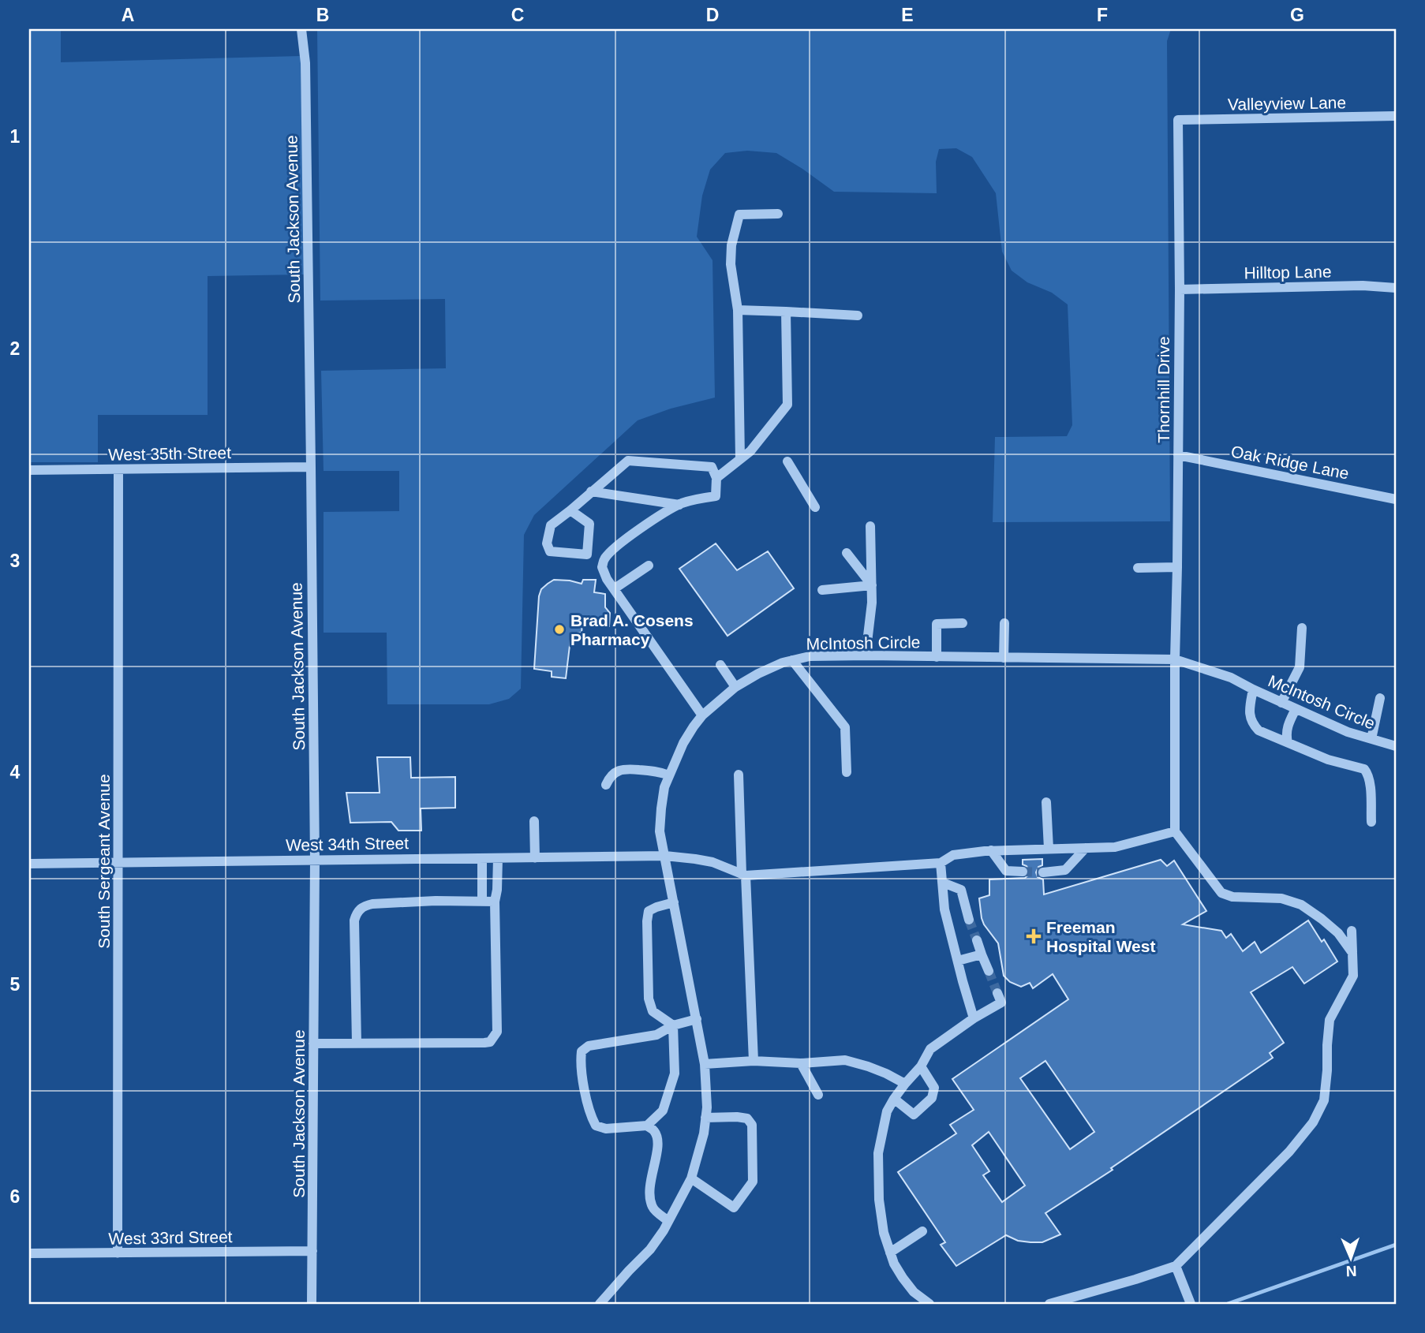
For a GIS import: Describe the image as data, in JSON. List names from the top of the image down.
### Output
{
  "streets": {
    "street": [
      "Valleyview Lane",
      "South Jackson Avenue",
      "Hilltop Lane",
      "Thornhill Drive",
      "West 35th Street",
      "Oak Ridge Lane",
      "McIntosh Circle",
      "West 34th Street",
      "South Sergeant Avenue",
      "West 33rd Street"
    ]
  },
  "crossings": [
    ["Valleyview Lane", "Thornhill Drive"],
    ["South Jackson Avenue", "West 35th Street"],
    ["South Jackson Avenue", "West 34th Street"],
    ["South Jackson Avenue", "West 33rd Street"],
    ["Hilltop Lane", "Thornhill Drive"],
    ["Thornhill Drive", "Oak Ridge Lane"],
    ["Thornhill Drive", "McIntosh Circle"],
    ["West 35th Street", "South Sergeant Avenue"],
    ["McIntosh Circle", "West 34th Street"],
    ["West 34th Street", "South Sergeant Avenue"],
    ["South Sergeant Avenue", "West 33rd Street"]
  ],
  "places": {
    "other": ["Brad A. Cosens Pharmacy"],
    "health": ["Freeman Hospital West"]
  },
  "north": "bottom",
  "grid": {
    "columns": [
      "A",
      "B",
      "C",
      "D",
      "E",
      "F",
      "G"
    ],
    "rows": [
      "1",
      "2",
      "3",
      "4",
      "5",
      "6"
    ]
  }
}
